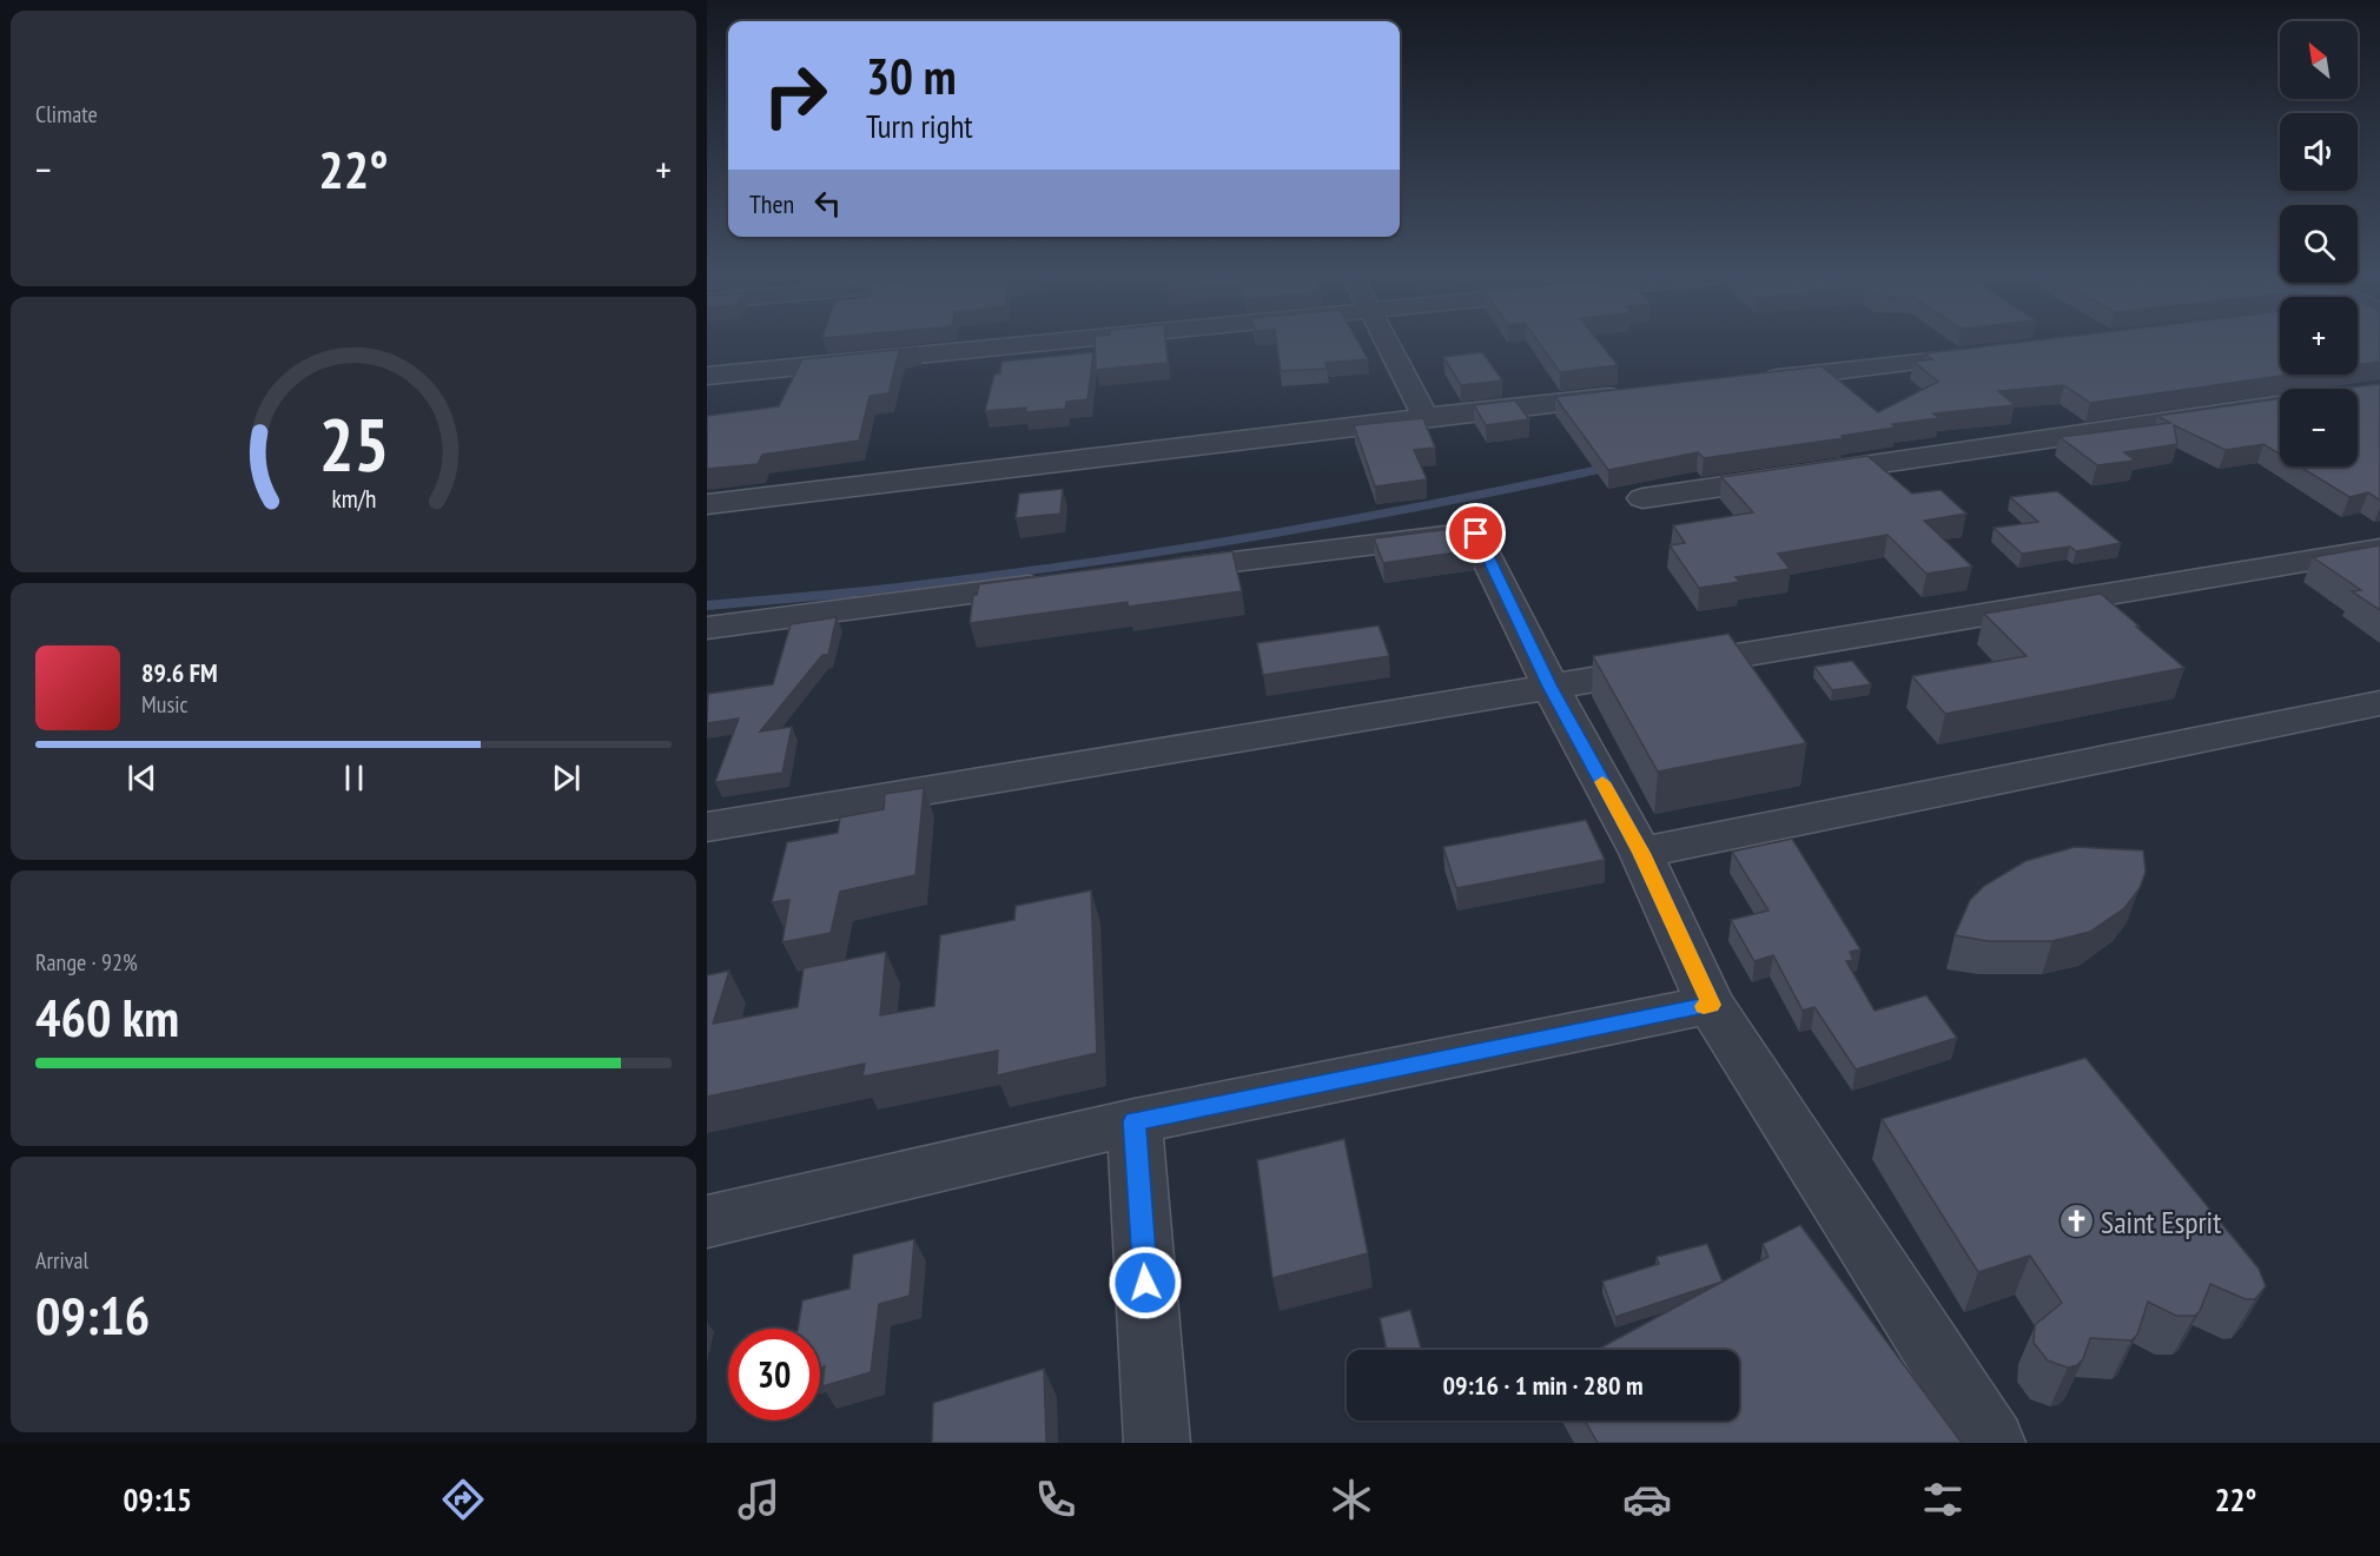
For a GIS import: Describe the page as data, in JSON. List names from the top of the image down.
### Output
{
  "places": {
    "church": ["Saint Esprit"]
  },
  "north": "top left",
  "page": {
    "tile": [
      "Climate",
      ["Range · 92%", "460 km"],
      ["Arrival", "09:16"]
    ],
    "map_buttons": ["+", "−"],
    "turn": ["30 m", "Turn right"],
    "heat": ["−", "22°", "+"],
    "then": "Then",
    "song": ["89.6 FM", "Music"],
    "limit": "30",
    "trip": "09:16 · 1 min · 280 m",
    "tabs": ["09:15", "22°"],
    "gauge": ["25", "km/h"]
  }
}
